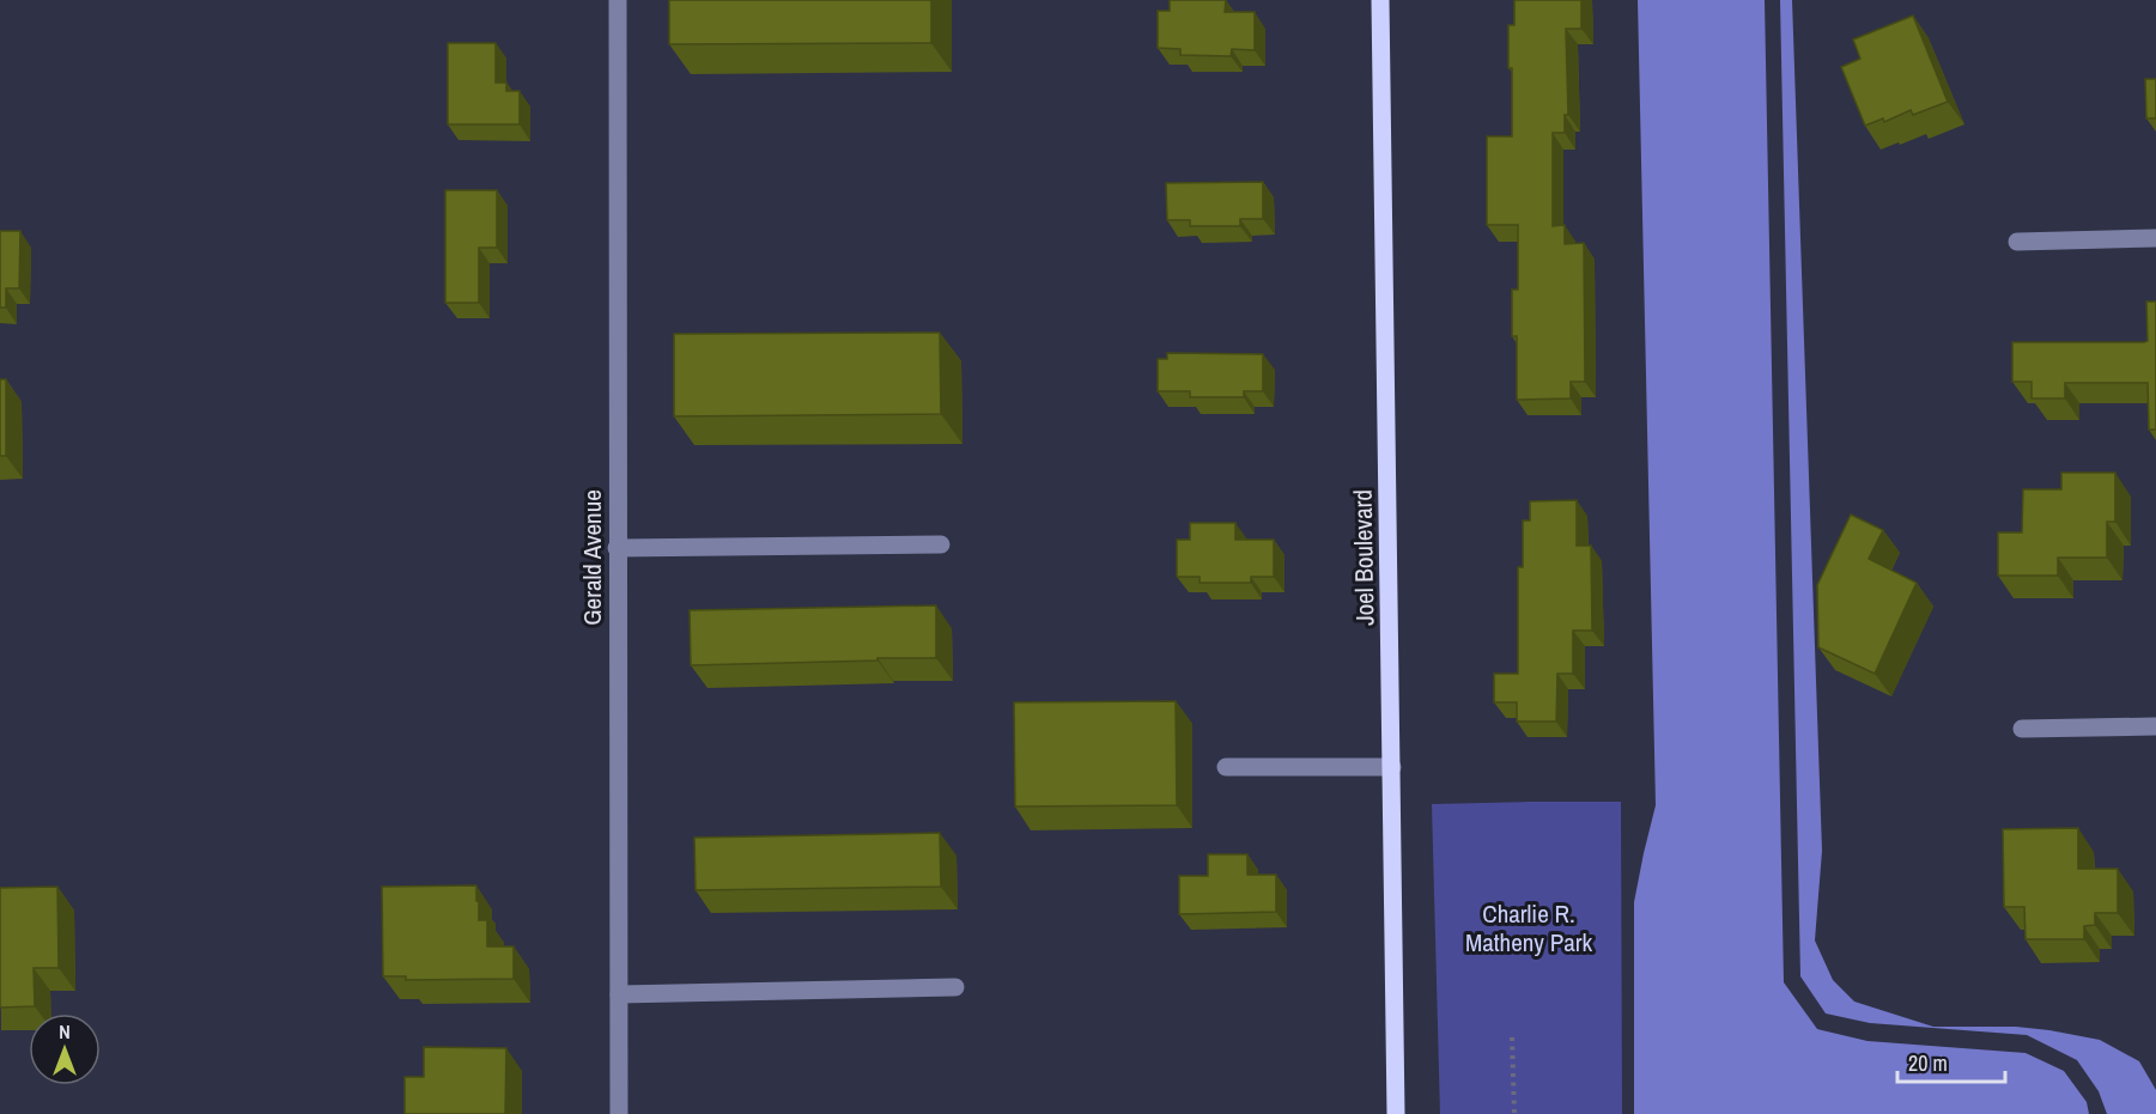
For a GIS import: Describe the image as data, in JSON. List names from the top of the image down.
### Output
{
  "streets": {
    "main road": ["Joel Boulevard"],
    "street": ["Gerald Avenue"]
  },
  "parks": ["Charlie R. Matheny Park"],
  "scale_bar": "20 m",
  "north": "top"
}
